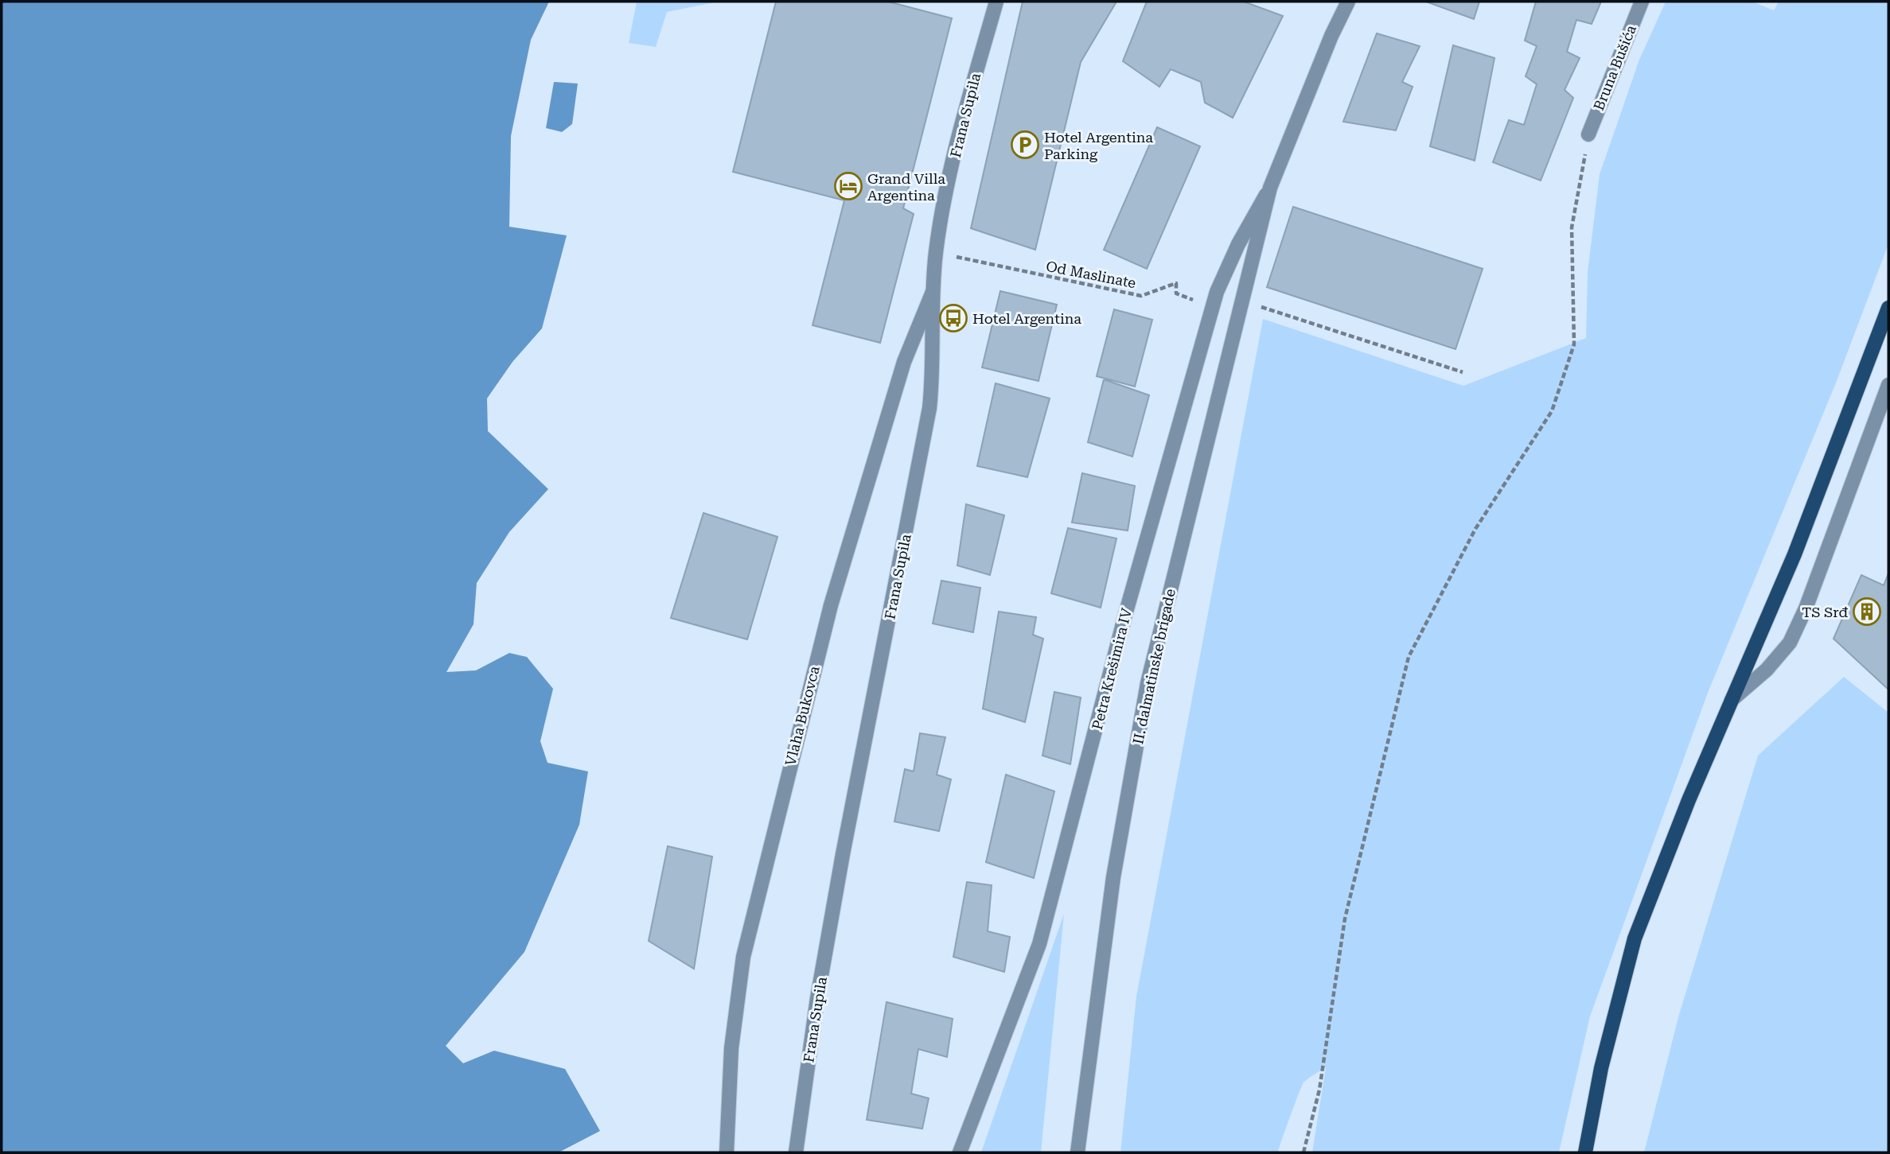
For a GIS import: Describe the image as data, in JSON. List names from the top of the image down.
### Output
{
  "streets": {
    "street": [
      "Bruna Bušića",
      "Frana Supila",
      "II. dalmatinske brigade",
      "Petra Krešimira IV",
      "Vlaha Bukovca"
    ],
    "path": ["Od Maslinate"]
  },
  "crossings": [
    ["Frana Supila", "Od Maslinate"],
    ["Frana Supila", "Vlaha Bukovca"],
    ["Od Maslinate", "Petra Krešimira IV"],
    ["II. dalmatinske brigade", "Petra Krešimira IV"]
  ],
  "places": {
    "parking": ["Hotel Argentina Parking"],
    "hotel": ["Grand Villa Argentina"],
    "bus stop": ["Hotel Argentina"],
    "building": ["TS Srđ"]
  }
}
